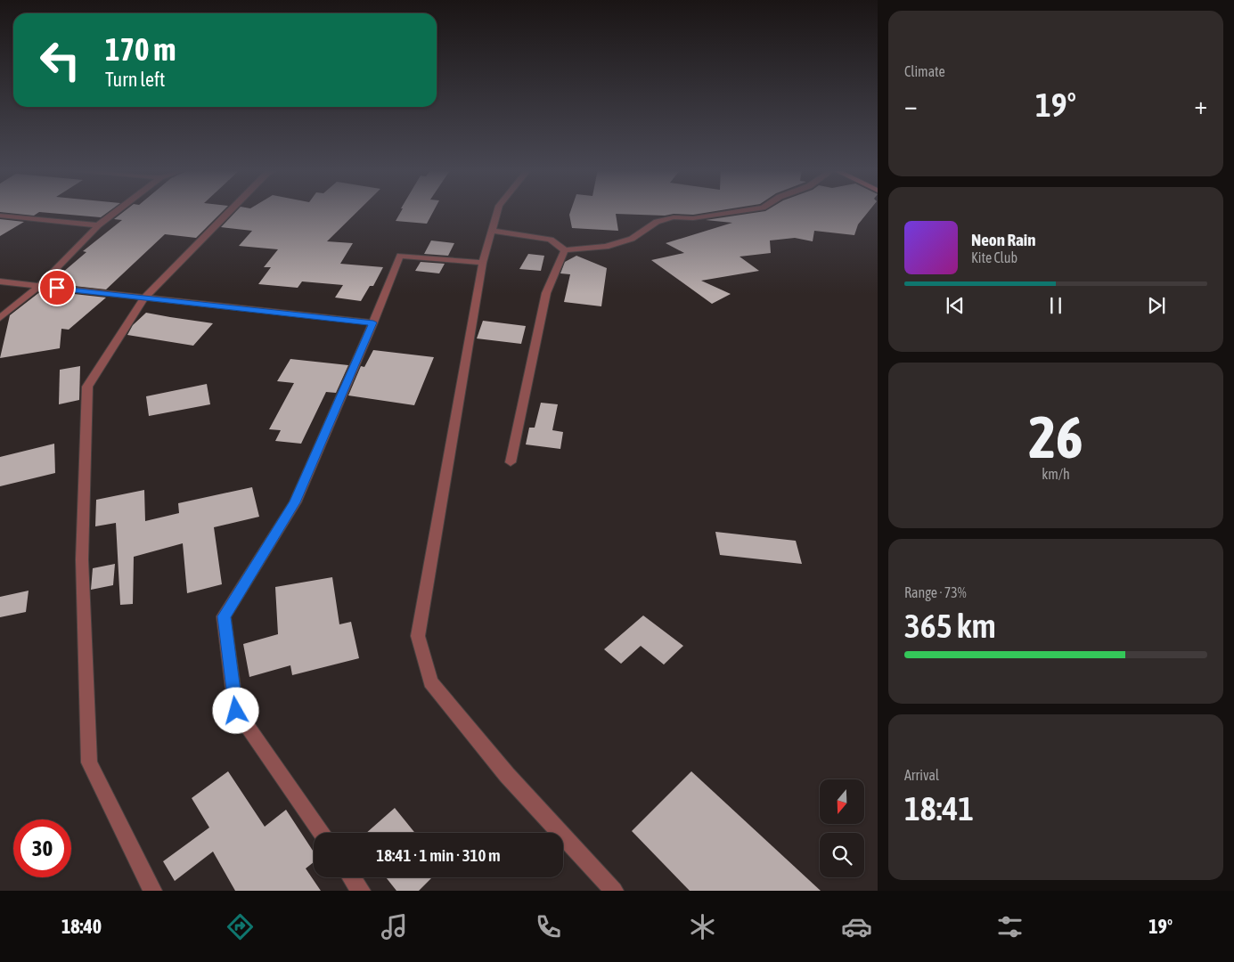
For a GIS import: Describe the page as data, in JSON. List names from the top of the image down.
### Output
{
  "north": "bottom",
  "page": {
    "tile": [
      "Climate",
      ["26", "km/h"],
      ["Range · 73%", "365 km"],
      ["Arrival", "18:41"]
    ],
    "turn": ["170 m", "Turn left"],
    "heat": ["−", "19°", "+"],
    "song": ["Neon Rain", "Kite Club"],
    "limit": "30",
    "trip": "18:41 · 1 min · 310 m",
    "tabs": ["18:40", "19°"]
  }
}
